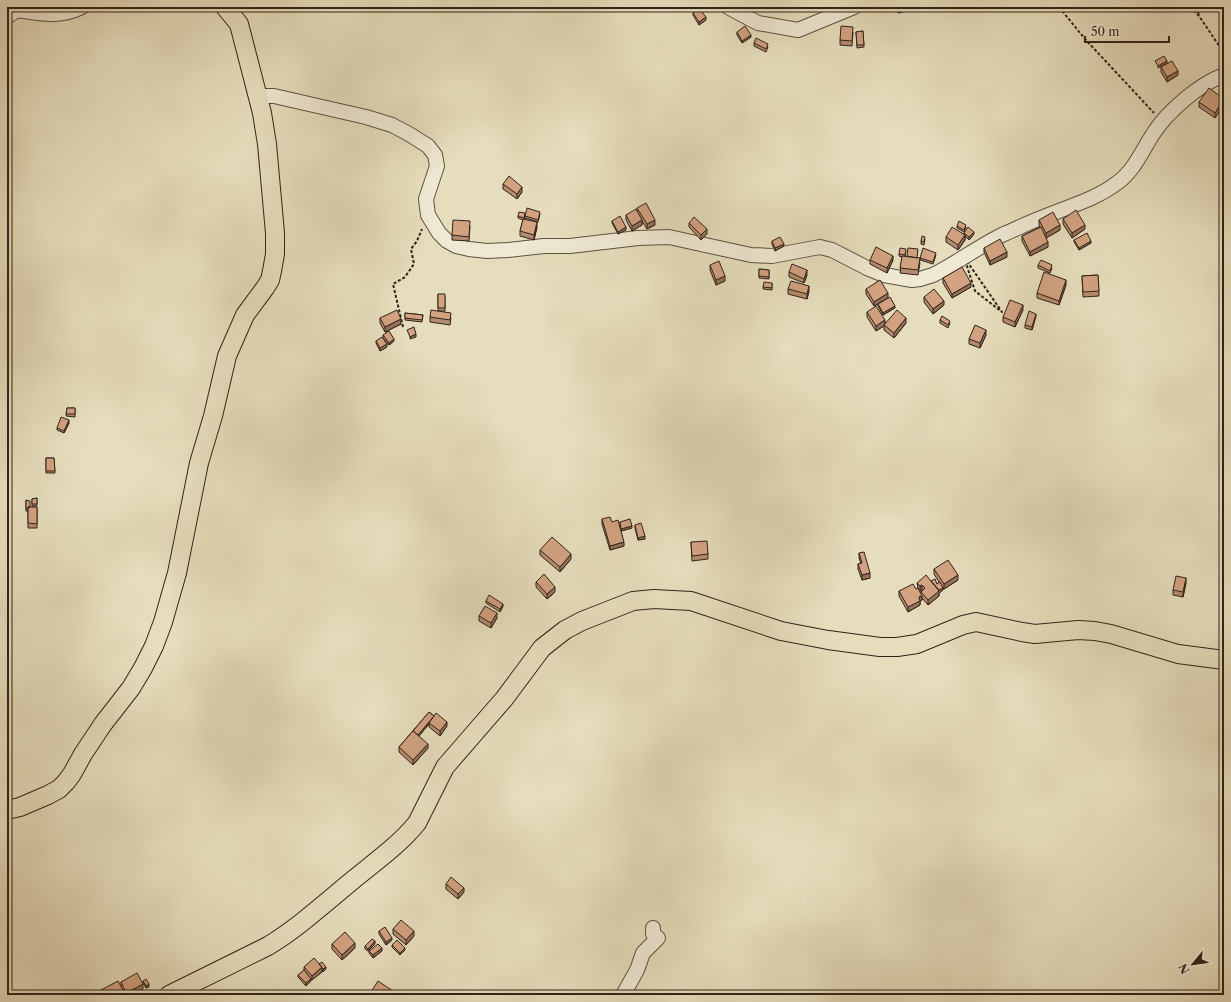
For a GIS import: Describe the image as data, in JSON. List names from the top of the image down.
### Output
{
  "scale_bar": "50 m",
  "north": "bottom left"
}
